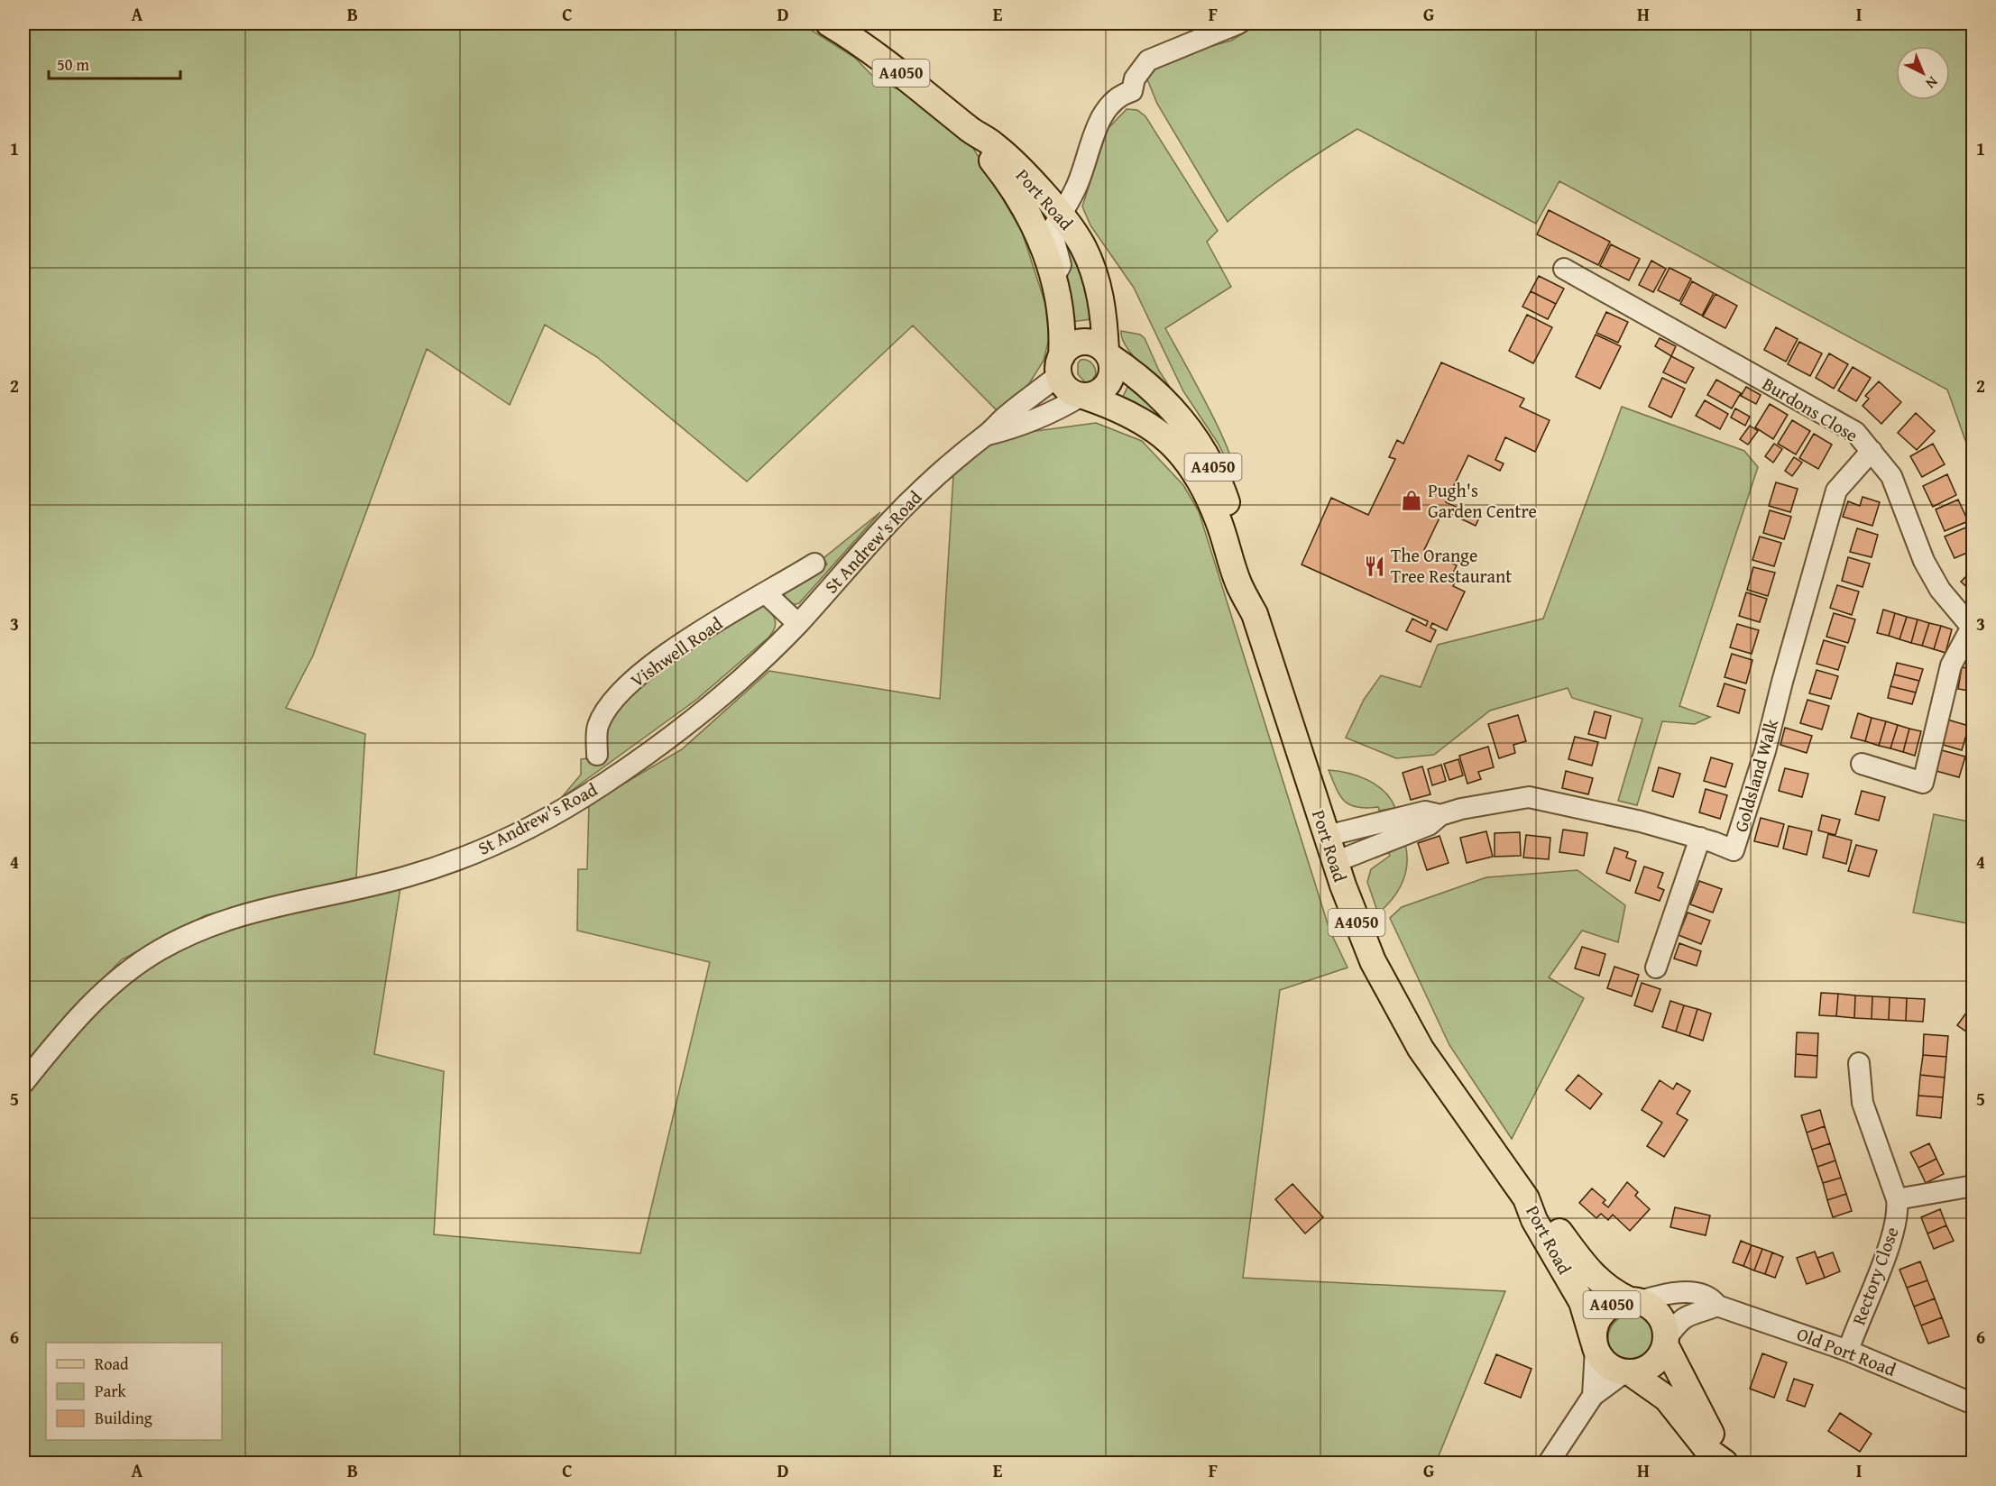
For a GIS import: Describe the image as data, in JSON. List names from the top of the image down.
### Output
{
  "streets": {
    "main road": ["A4050", "Port Road"],
    "street": [
      "Burdons Close",
      "St Andrew's Road",
      "Vishwell Road",
      "Goldsland Walk",
      "Rectory Close",
      "Old Port Road"
    ]
  },
  "crossings": [
    ["A4050", "Port Road"],
    ["A4050", "Old Port Road"],
    ["Port Road", "St Andrew's Road"],
    ["Port Road", "Goldsland Walk"],
    ["Port Road", "Old Port Road"],
    ["Burdons Close", "Goldsland Walk"],
    ["Rectory Close", "Old Port Road"]
  ],
  "places": {
    "shop": ["Pugh's Garden Centre"],
    "restaurant": ["The Orange Tree Restaurant"]
  },
  "legend": ["Road", "Park", "Building"],
  "scale_bar": "50 m",
  "north": "bottom right",
  "grid": {
    "columns": [
      "A",
      "B",
      "C",
      "D",
      "E",
      "F",
      "G",
      "H",
      "I"
    ],
    "rows": [
      "1",
      "2",
      "3",
      "4",
      "5",
      "6"
    ]
  }
}
